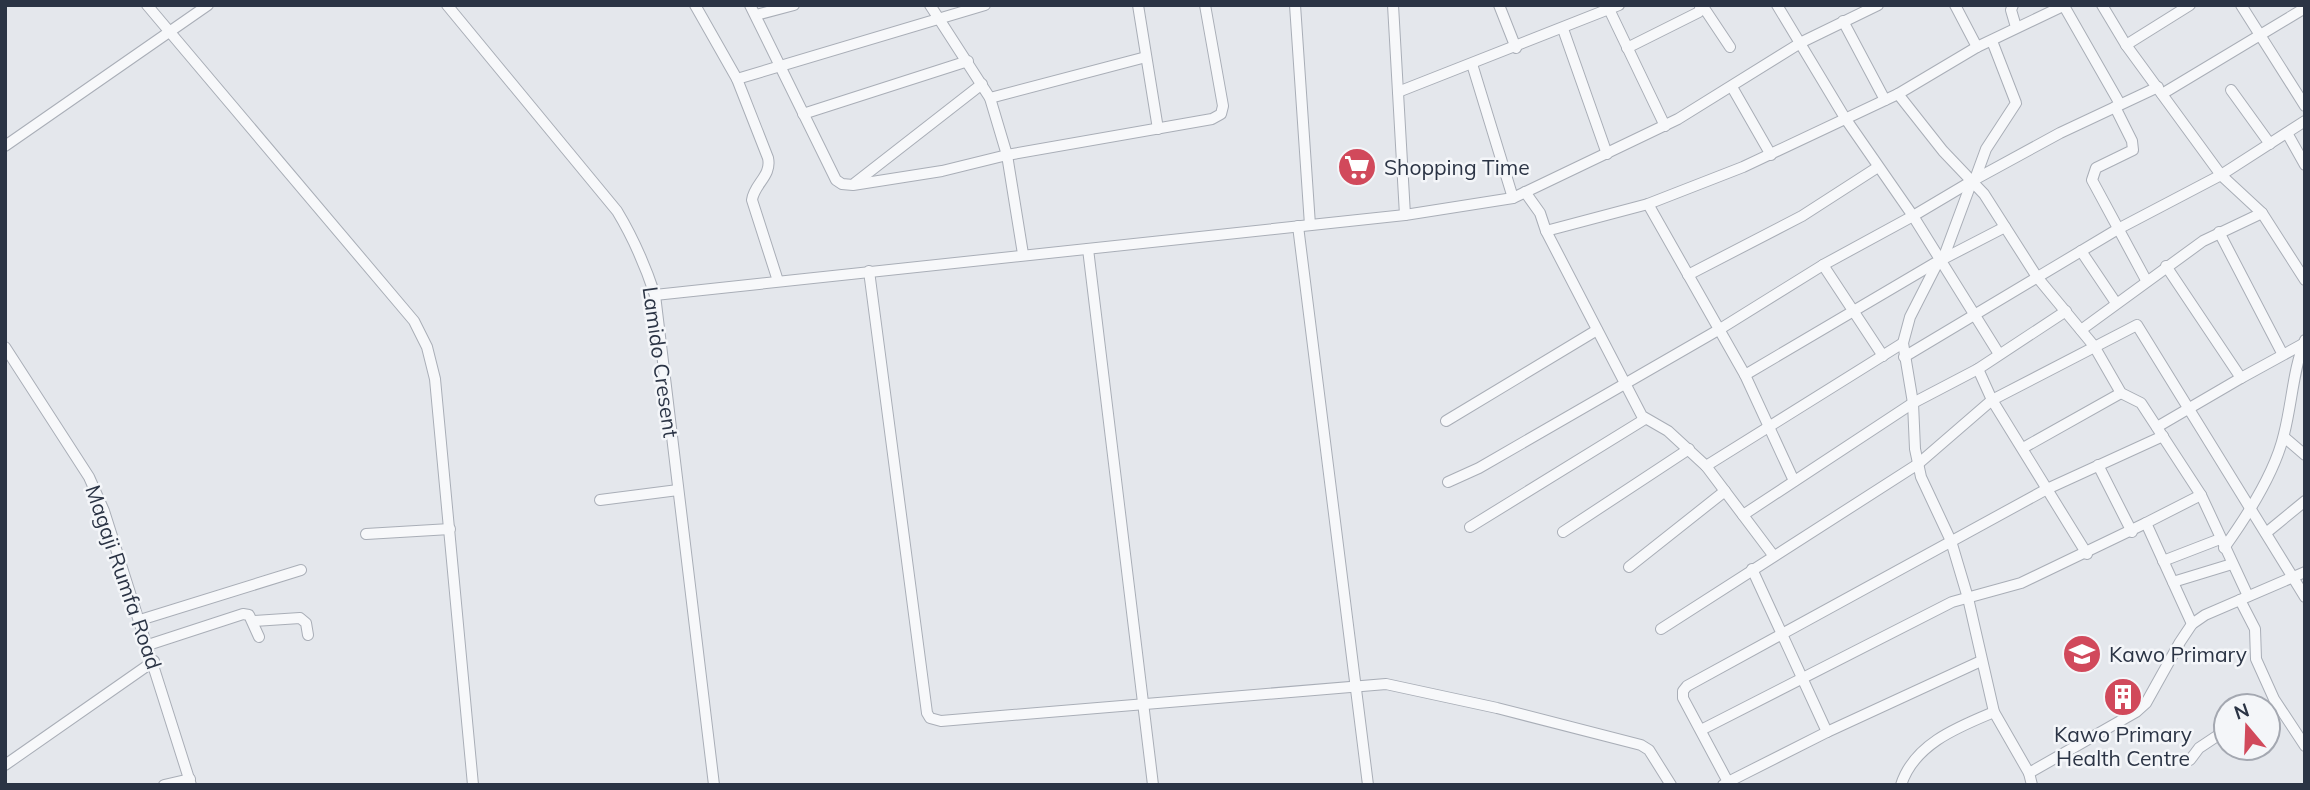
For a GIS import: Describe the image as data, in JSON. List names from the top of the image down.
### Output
{
  "streets": {
    "street": ["Lamido Cresent", "Magaji Rumfa Road"]
  },
  "places": {
    "supermarket": ["Shopping Time"],
    "school or university": ["Kawo Primary"],
    "building": ["Kawo Primary Health Centre"]
  },
  "north": "top"
}
